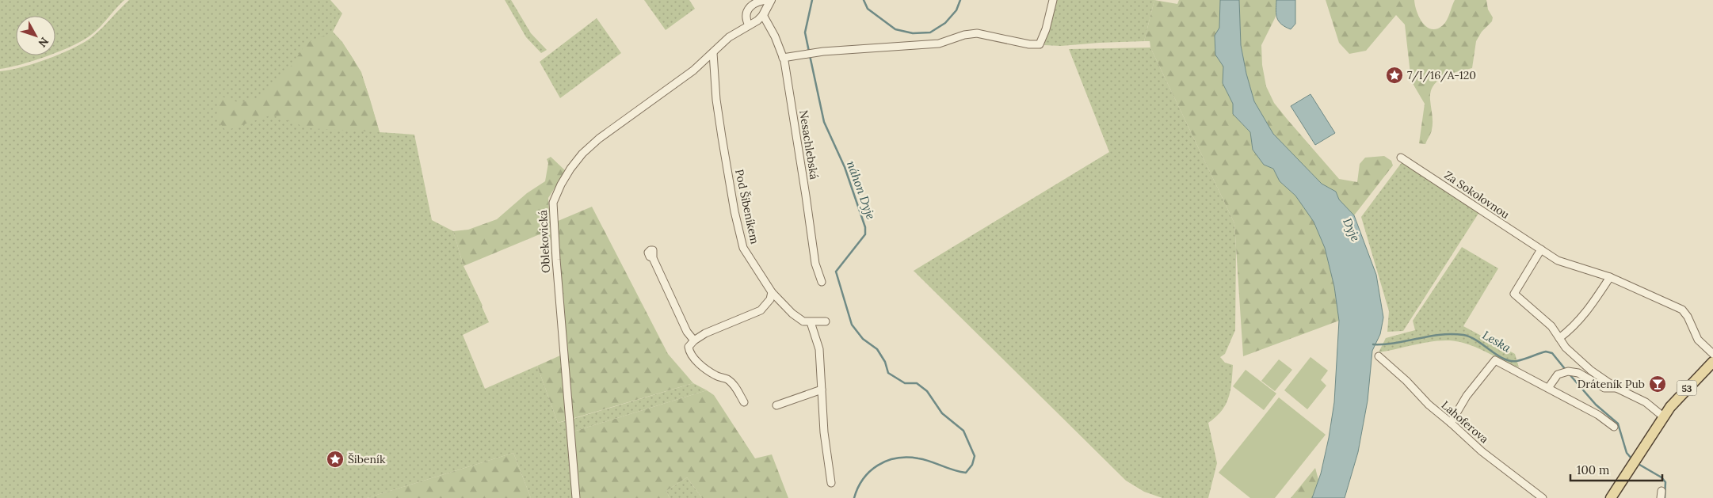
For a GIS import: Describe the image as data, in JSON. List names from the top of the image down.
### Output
{
  "streets": {
    "main road": ["53"],
    "street": [
      "Nesachlebská",
      "Za Sokolovnou",
      "Pod Šibeníkem",
      "Oblekovická",
      "Lahoferova"
    ]
  },
  "crossings": [
    ["Nesachlebská", "Oblekovická"],
    ["Pod Šibeníkem", "Oblekovická"]
  ],
  "water": ["náhon Dyje", "Dyje", "Leska"],
  "places": {
    "place": ["7/I/16/A-120", "Šibeník"],
    "bar": ["Dráteník Pub"]
  },
  "scale_bar": "100 m",
  "north": "bottom right"
}
